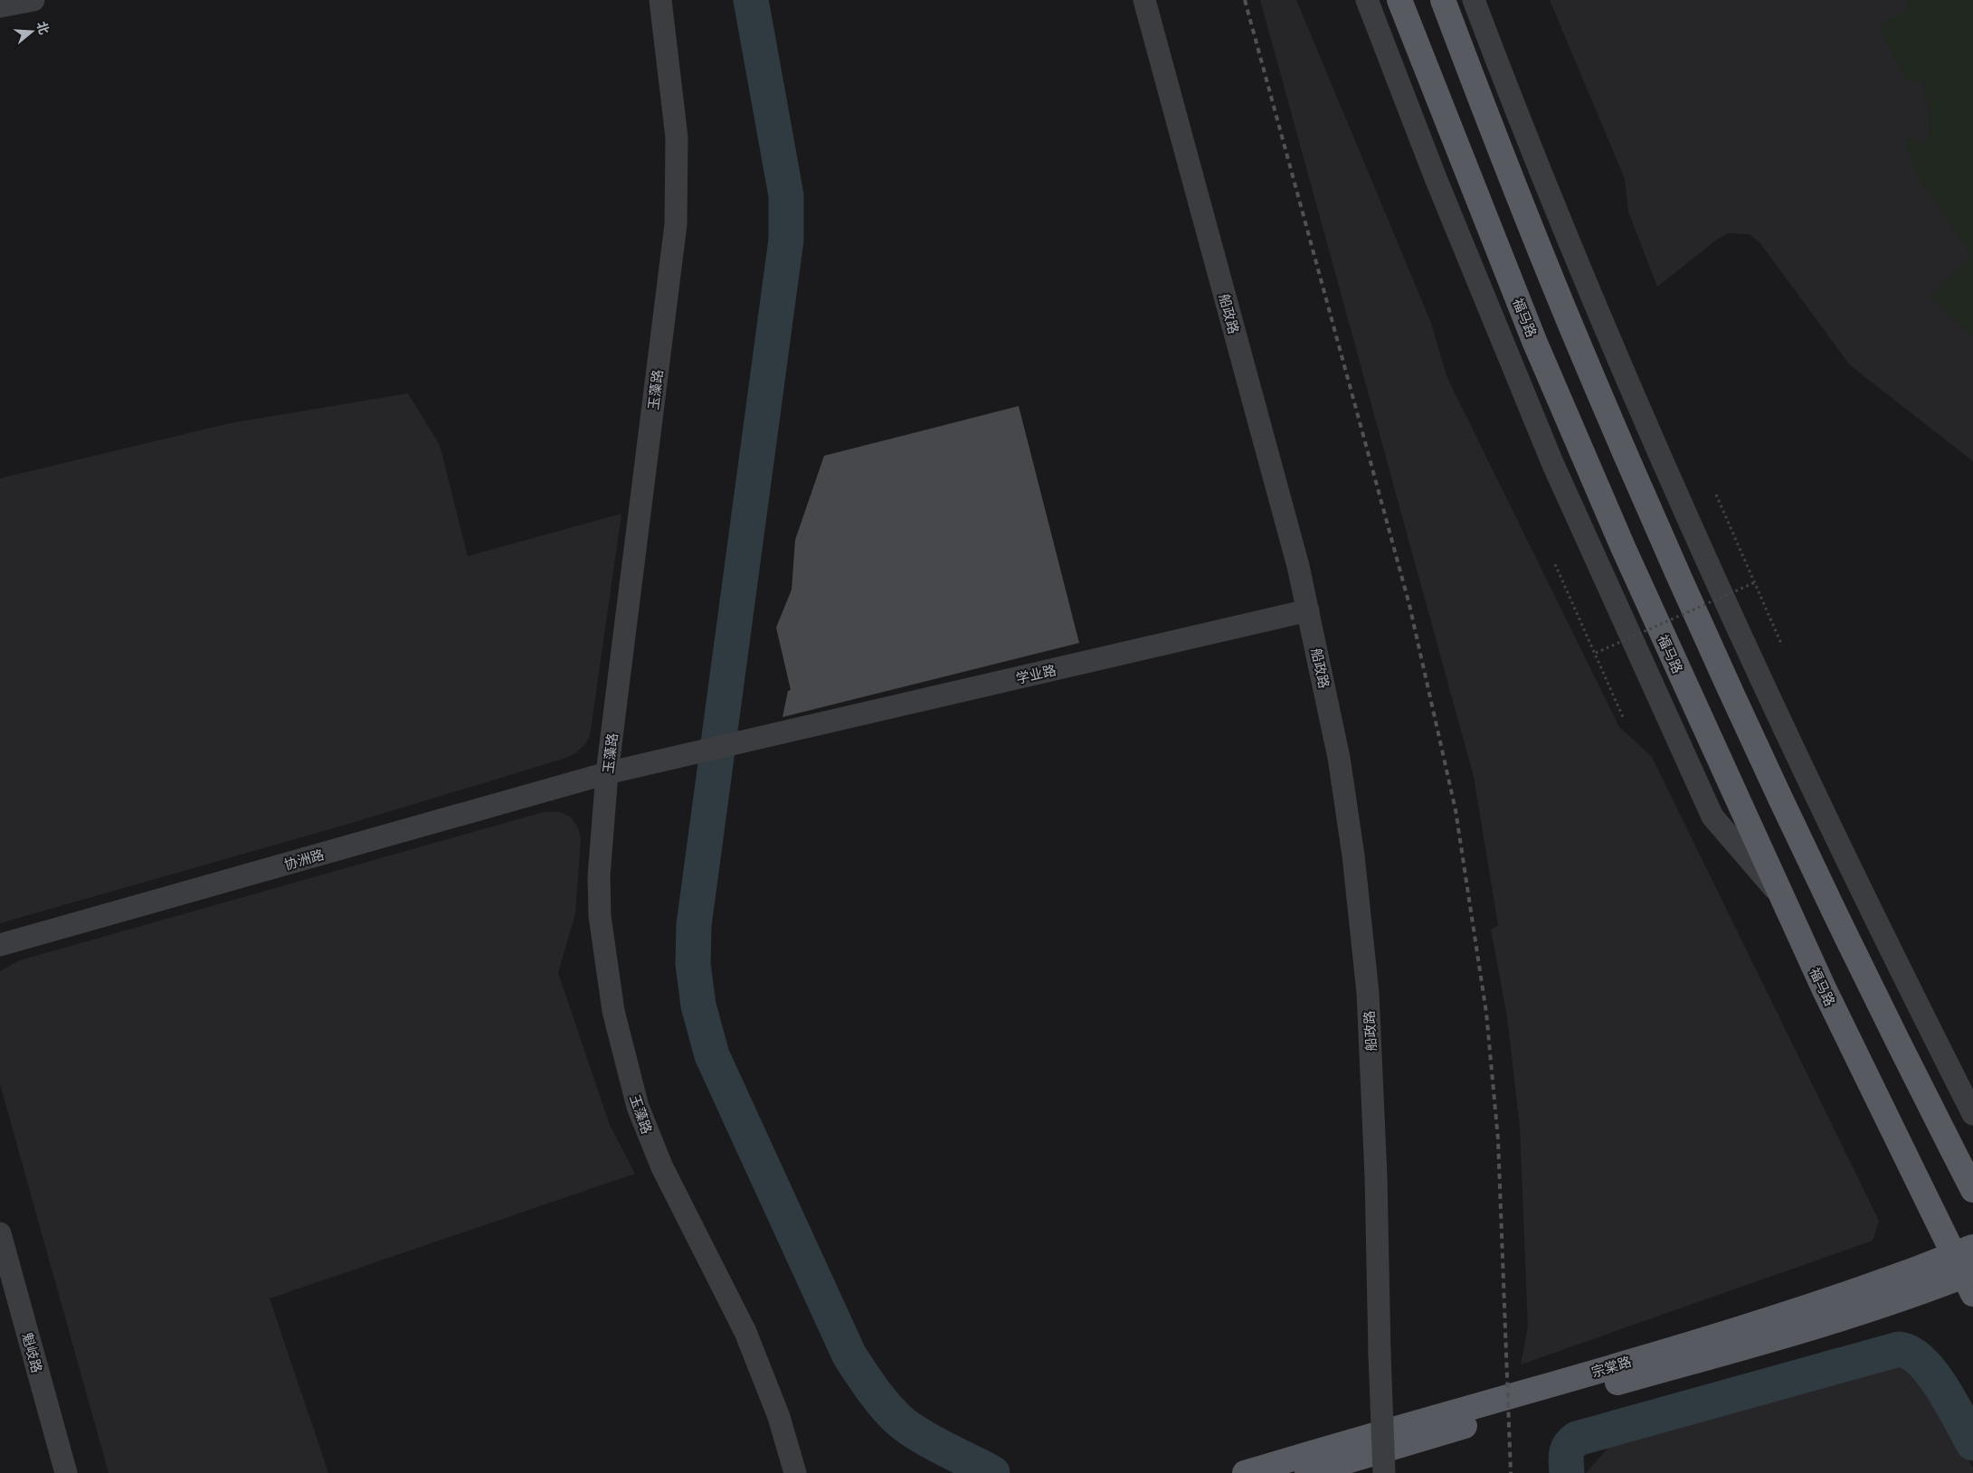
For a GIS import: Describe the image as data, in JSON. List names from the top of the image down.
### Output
{
  "streets": {
    "main road": ["福马路", "宗棠路"],
    "street": [
      "船政路",
      "玉藻路",
      "学业路",
      "协洲路",
      "魁岐路"
    ]
  },
  "crossings": [
    ["船政路", "学业路"],
    ["福马路", "宗棠路"],
    ["玉藻路", "协洲路"],
    ["学业路", "协洲路"]
  ],
  "north": "right"
}
